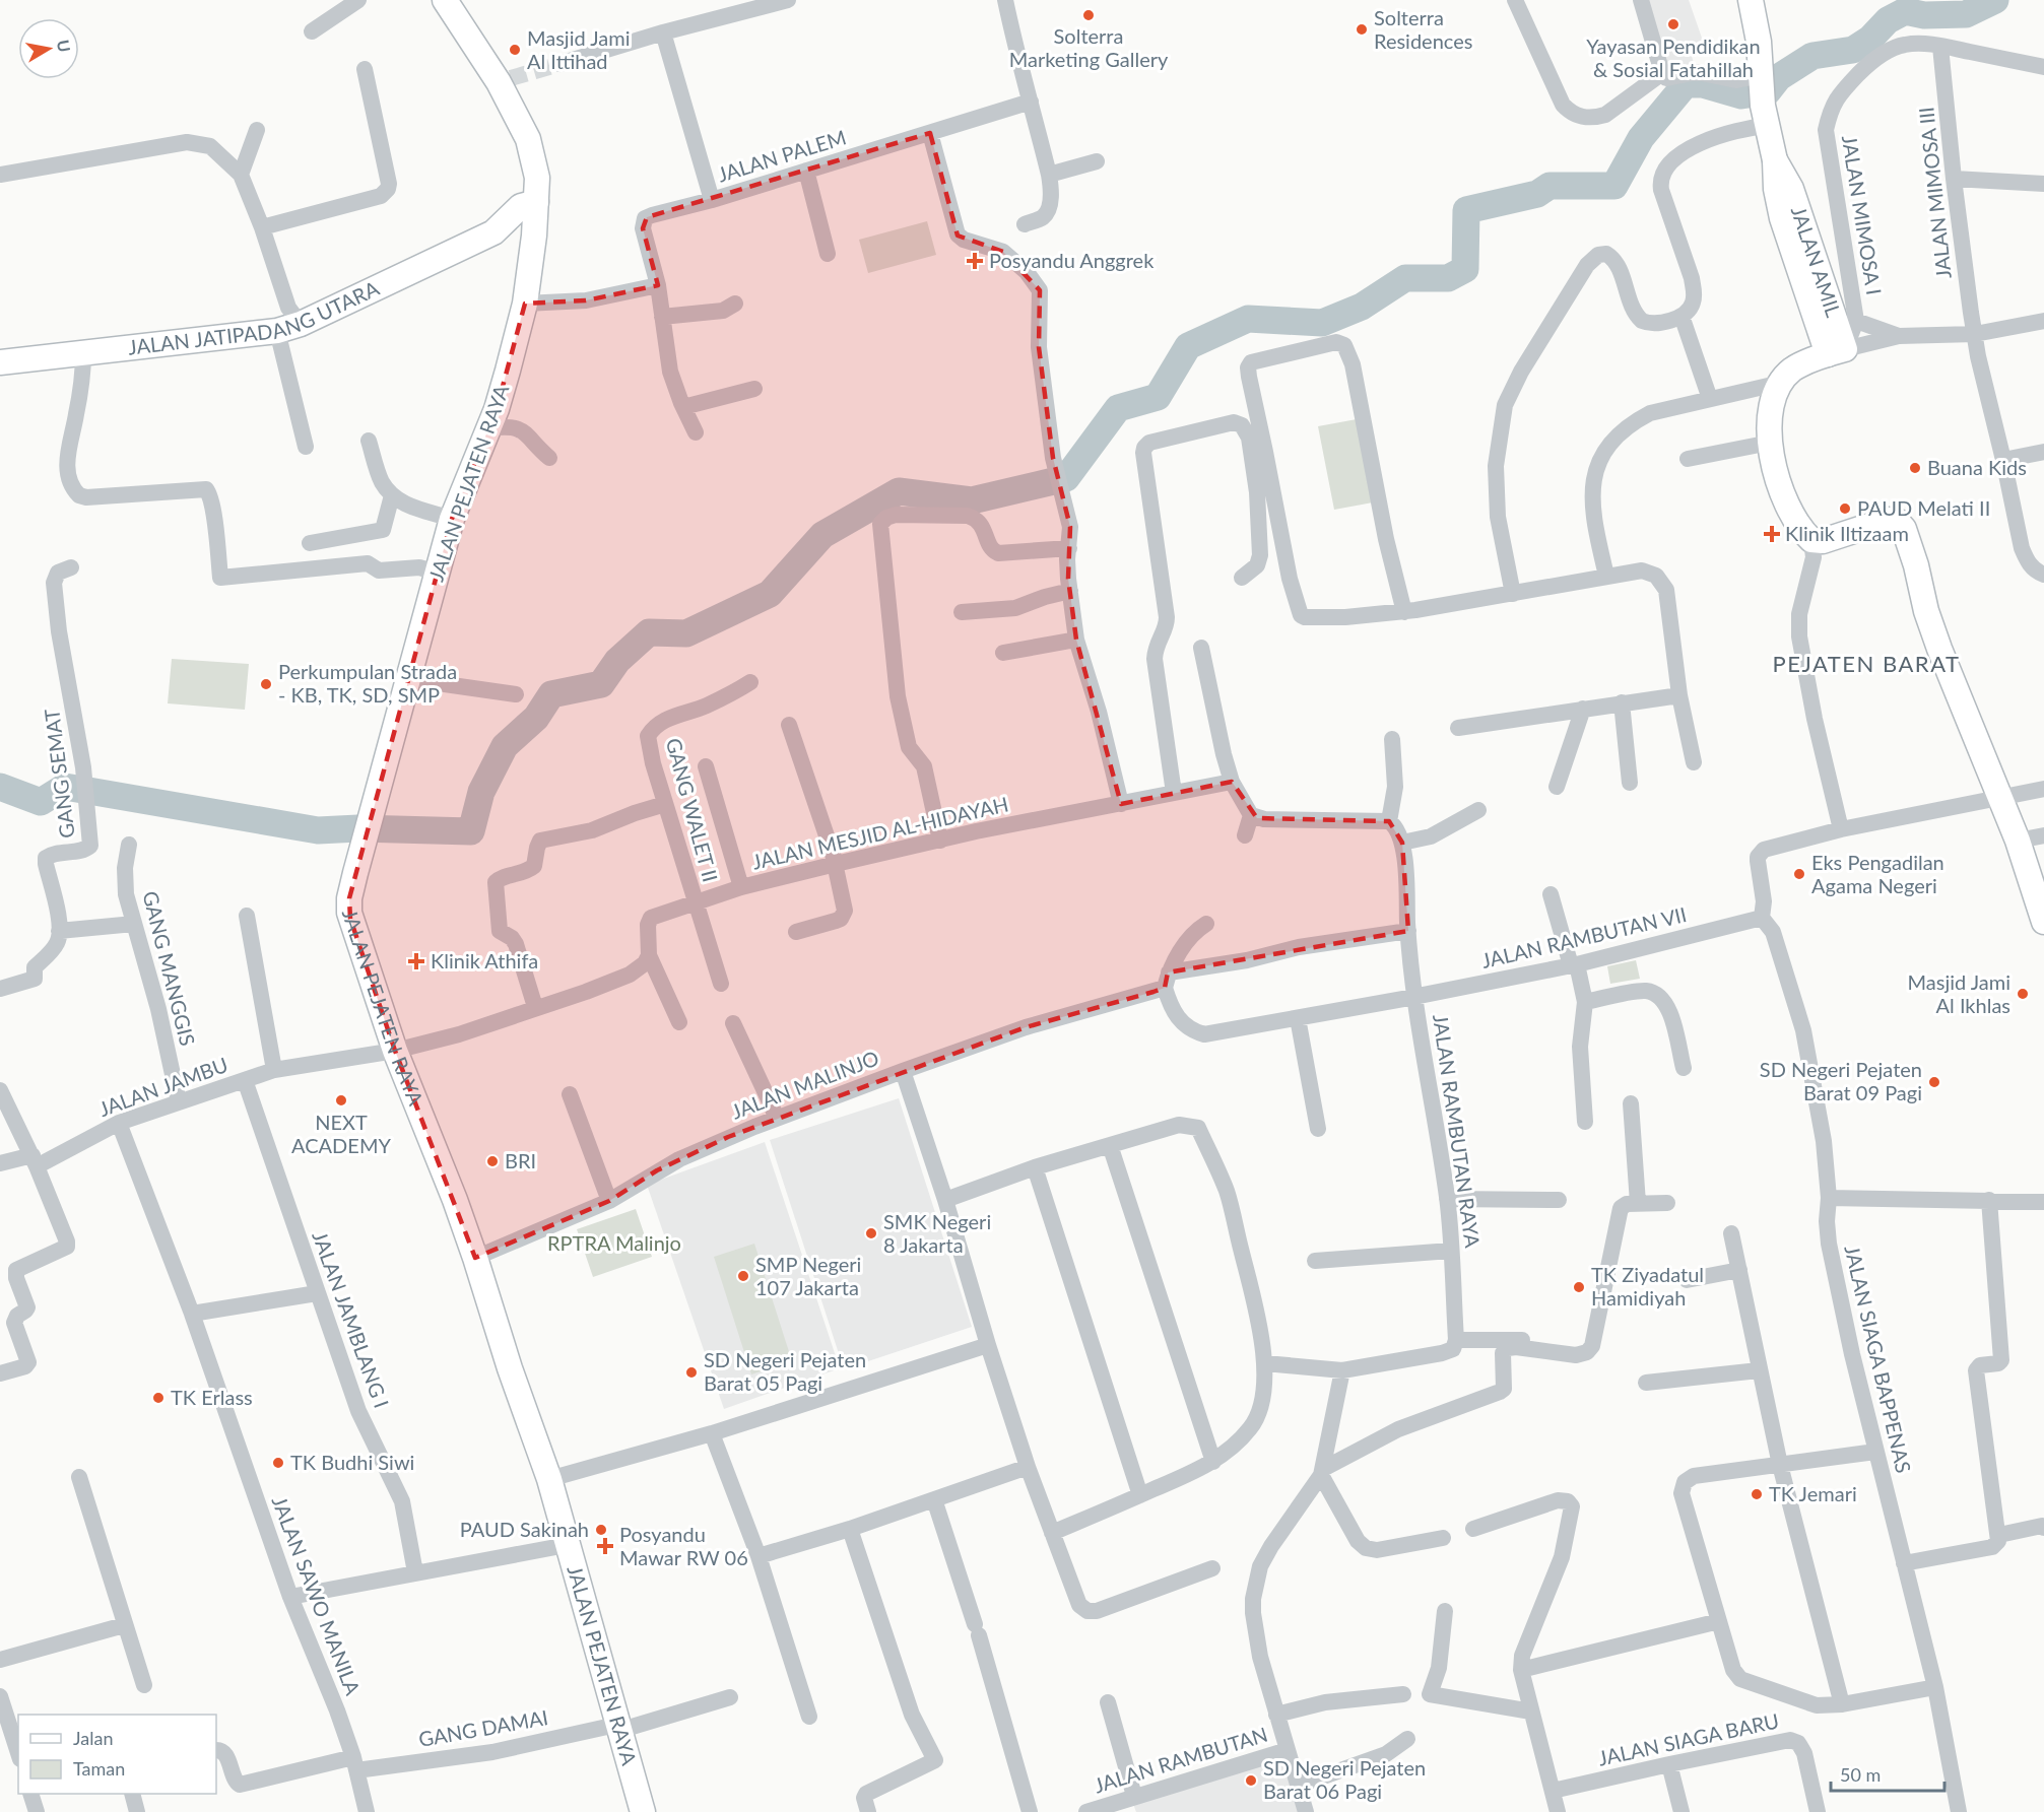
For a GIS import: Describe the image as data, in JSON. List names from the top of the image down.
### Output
{
  "streets": {
    "street": [
      "JALAN PALEM",
      "JALAN MIMOSA III",
      "JALAN MIMOSA I",
      "JALAN AMIL",
      "JALAN JATIPADANG UTARA",
      "JALAN PEJATEN RAYA",
      "GANG SEMAT",
      "GANG WALET II",
      "JALAN MESJID AL-HIDAYAH",
      "JALAN RAMBUTAN VII",
      "GANG MANGGIS",
      "JALAN MALINJO",
      "JALAN JAMBU",
      "JALAN RAMBUTAN RAYA",
      "JALAN JAMBLANG I",
      "JALAN SIAGA BAPPENAS",
      "JALAN SAWO MANILA",
      "GANG DAMAI",
      "JALAN SIAGA BARU",
      "JALAN RAMBUTAN"
    ]
  },
  "crossings": [
    ["JALAN MIMOSA III", "JALAN MIMOSA I"],
    ["JALAN MIMOSA I", "JALAN AMIL"],
    ["JALAN JATIPADANG UTARA", "JALAN PEJATEN RAYA"],
    ["JALAN PEJATEN RAYA", "JALAN MALINJO"],
    ["JALAN PEJATEN RAYA", "JALAN JAMBU"],
    ["JALAN PEJATEN RAYA", "GANG DAMAI"],
    ["GANG WALET II", "JALAN MESJID AL-HIDAYAH"],
    ["JALAN RAMBUTAN VII", "JALAN MALINJO"],
    ["JALAN RAMBUTAN VII", "JALAN RAMBUTAN RAYA"],
    ["JALAN RAMBUTAN VII", "JALAN SIAGA BAPPENAS"],
    ["GANG MANGGIS", "JALAN JAMBU"],
    ["JALAN MALINJO", "JALAN RAMBUTAN RAYA"],
    ["JALAN JAMBU", "JALAN JAMBLANG I"],
    ["JALAN JAMBU", "JALAN SAWO MANILA"],
    ["JALAN SAWO MANILA", "GANG DAMAI"]
  ],
  "districts": ["PEJATEN BARAT"],
  "parks": ["RPTRA Malinjo"],
  "places": {
    "other": [
      "Solterra Marketing Gallery",
      "Yayasan Pendidikan & Sosial Fatahillah",
      "Solterra Residences",
      "Masjid Jami Al Ittihad",
      "Buana Kids",
      "PAUD Melati II",
      "Perkumpulan Strada - KB, TK, SD, SMP",
      "Eks Pengadilan Agama Negeri",
      "Masjid Jami Al Ikhlas",
      "SD Negeri Pejaten Barat 09 Pagi",
      "NEXT ACADEMY",
      "BRI",
      "SMK Negeri 8 Jakarta",
      "SMP Negeri 107 Jakarta",
      "TK Ziyadatul Hamidiyah",
      "SD Negeri Pejaten Barat 05 Pagi",
      "TK Erlass",
      "TK Budhi Siwi",
      "TK Jemari",
      "PAUD Sakinah",
      "SD Negeri Pejaten Barat 06 Pagi"
    ],
    "health": [
      "Posyandu Anggrek",
      "Klinik Iltizaam",
      "Klinik Athifa",
      "Posyandu Mawar RW 06"
    ]
  },
  "legend": ["Jalan", "Taman"],
  "scale_bar": "50 m",
  "north": "right"
}
